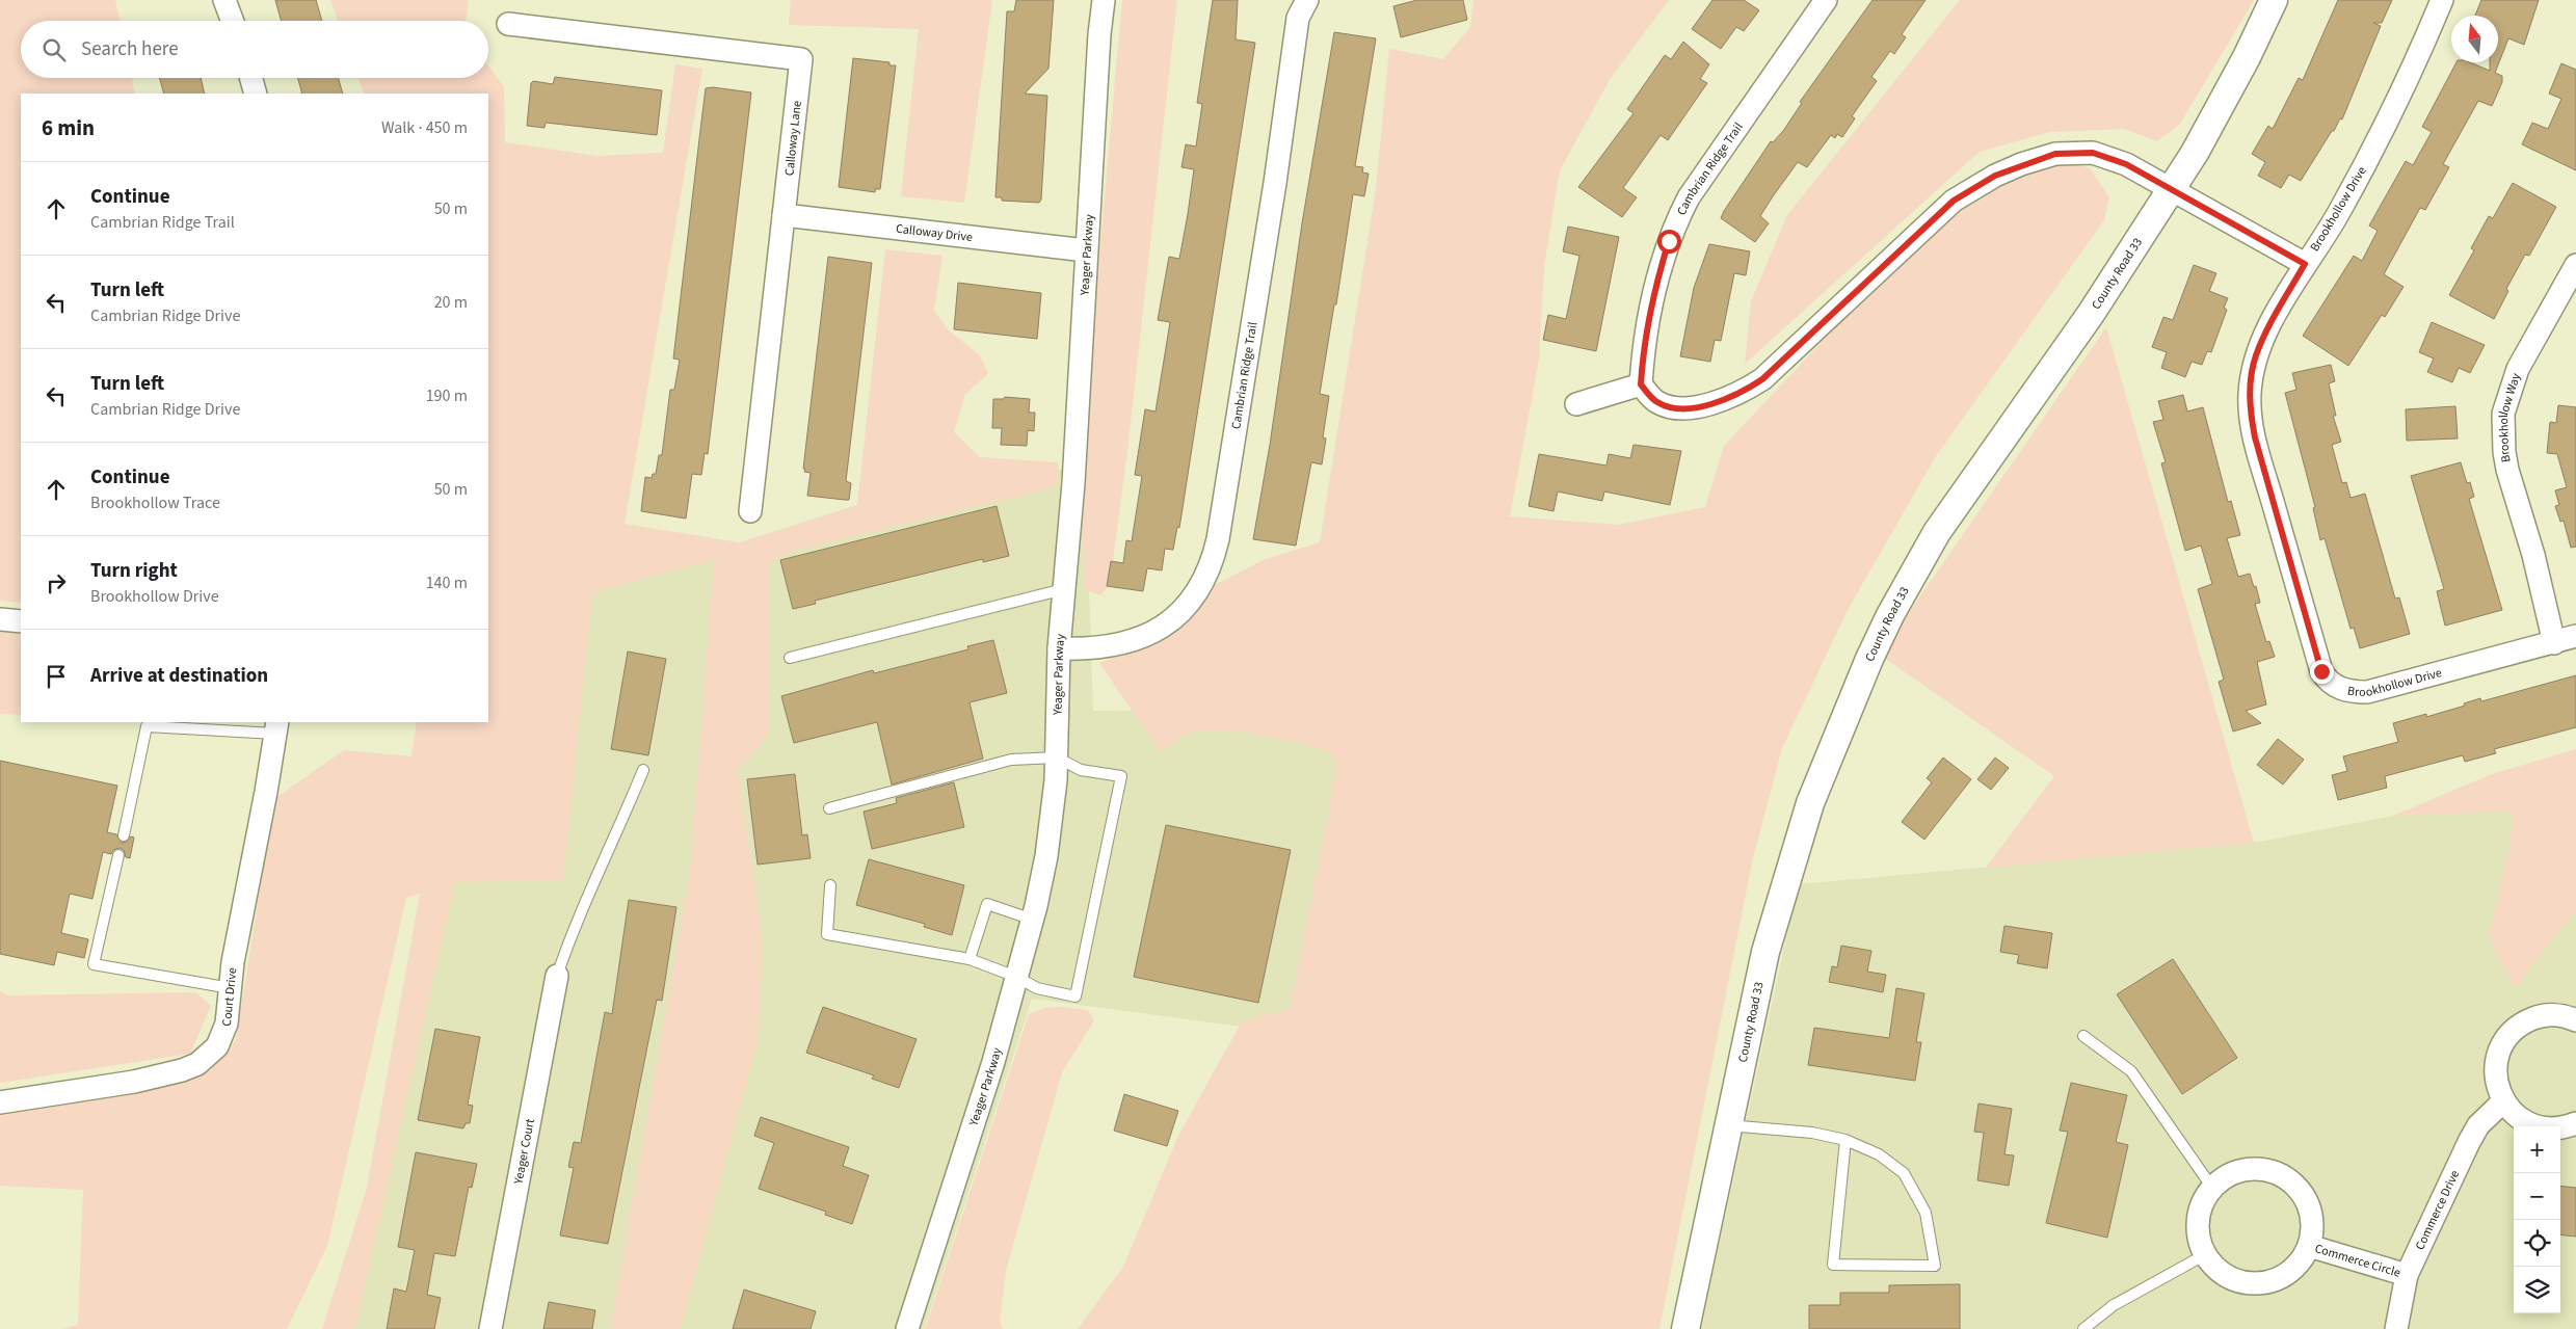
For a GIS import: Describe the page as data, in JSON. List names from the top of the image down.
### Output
{
  "streets": {
    "street": [
      "Calloway Lane",
      "Cambrian Ridge Trail",
      "Brookhollow Drive",
      "Calloway Drive",
      "Yeager Parkway",
      "County Road 33",
      "Brookhollow Way",
      "Court Drive",
      "Yeager Court",
      "Commerce Drive",
      "Commerce Circle"
    ]
  },
  "crossings": [
    ["Calloway Lane", "Calloway Drive"],
    ["Cambrian Ridge Trail", "Yeager Parkway"],
    ["Brookhollow Drive", "Brookhollow Way"],
    ["Calloway Drive", "Yeager Parkway"],
    ["Commerce Drive", "Commerce Circle"]
  ],
  "north": "top",
  "page": {
    "search": "Search here",
    "heading": ["6 min", "Walk · 450 m"],
    "list": [
      ["Continue", "Cambrian Ridge Trail", "50 m"],
      ["Turn left", "Cambrian Ridge Drive", "20 m"],
      ["Turn left", "Cambrian Ridge Drive", "190 m"],
      ["Continue", "Brookhollow Trace", "50 m"],
      ["Turn right", "Brookhollow Drive", "140 m"],
      "Arrive at destination"
    ],
    "map_buttons": ["+", "−"]
  }
}
